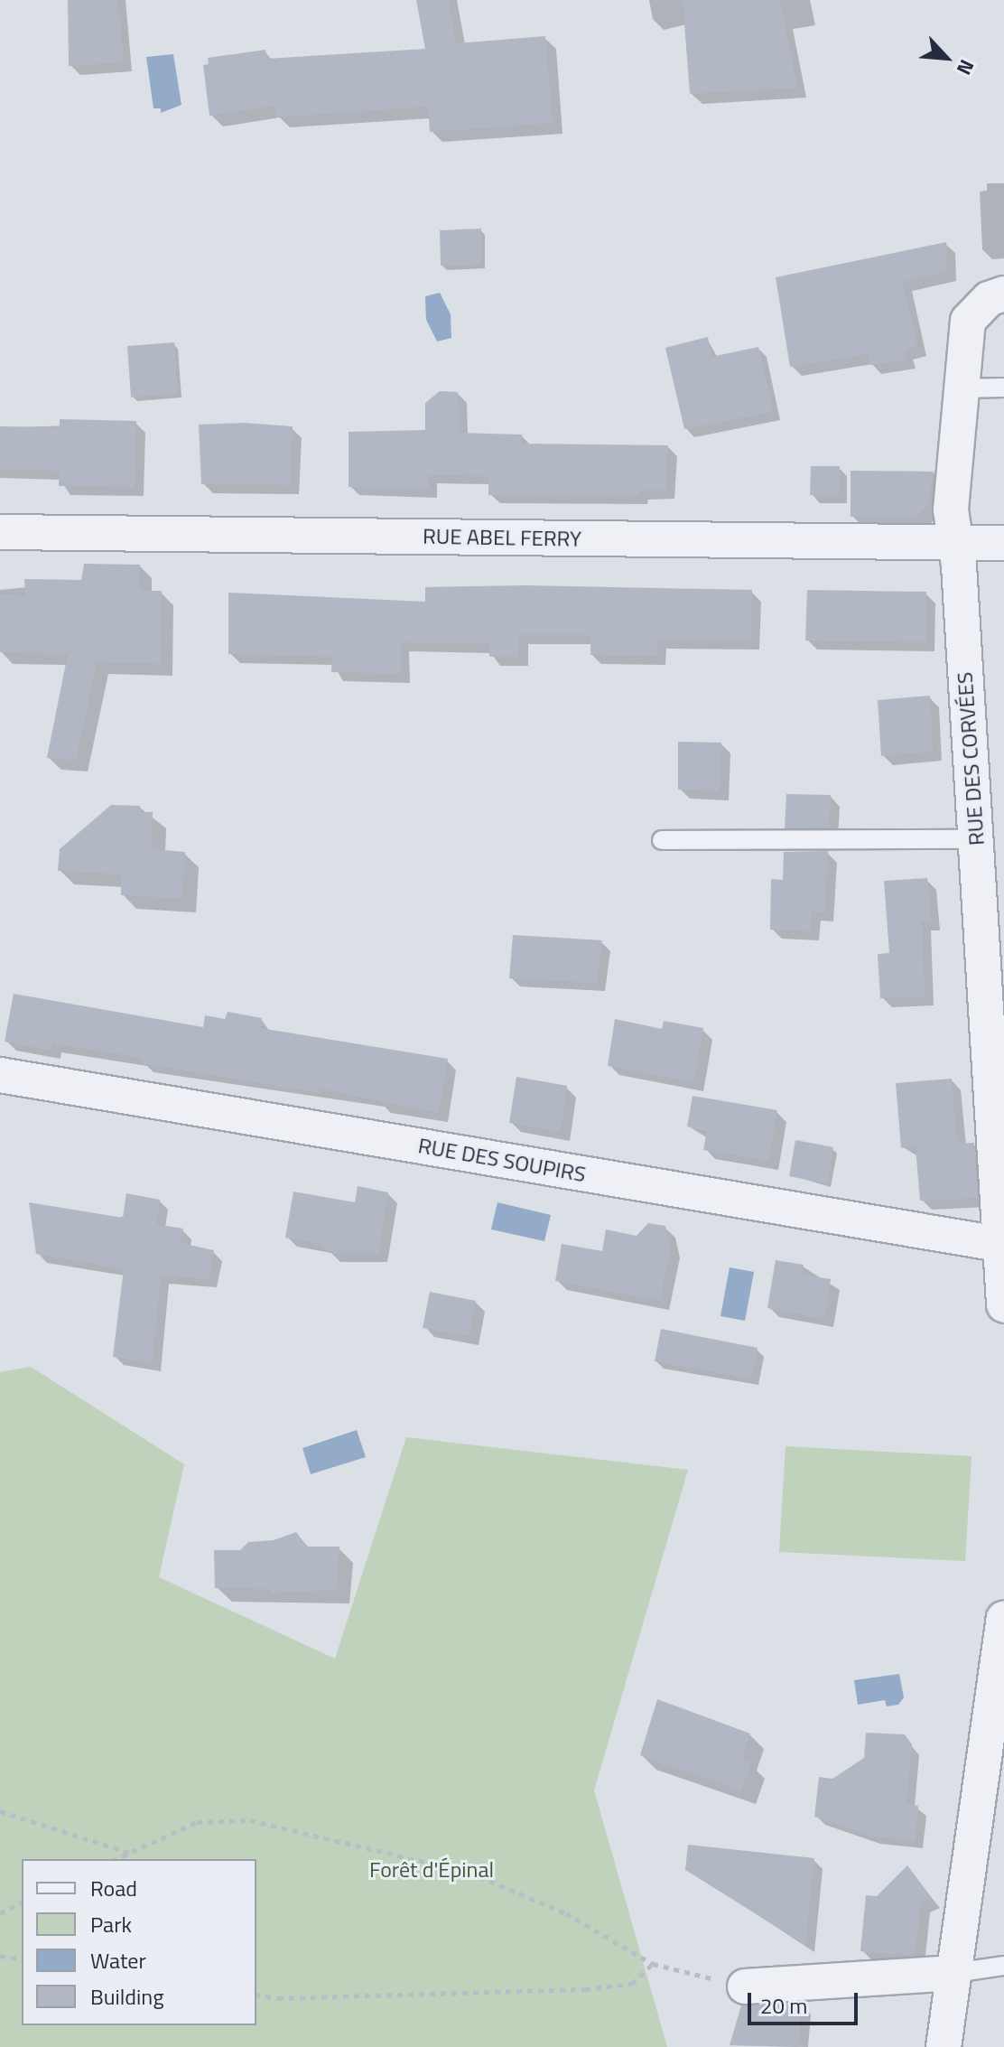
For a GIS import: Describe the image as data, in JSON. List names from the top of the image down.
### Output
{
  "streets": {
    "street": ["RUE ABEL FERRY", "RUE DES CORVÉES", "RUE DES SOUPIRS"]
  },
  "crossings": [
    ["RUE ABEL FERRY", "RUE DES CORVÉES"],
    ["RUE DES CORVÉES", "RUE DES SOUPIRS"]
  ],
  "parks": ["Forêt d'Épinal"],
  "legend": [
    "Road",
    "Park",
    "Water",
    "Building"
  ],
  "scale_bar": "20 m",
  "north": "bottom right"
}
